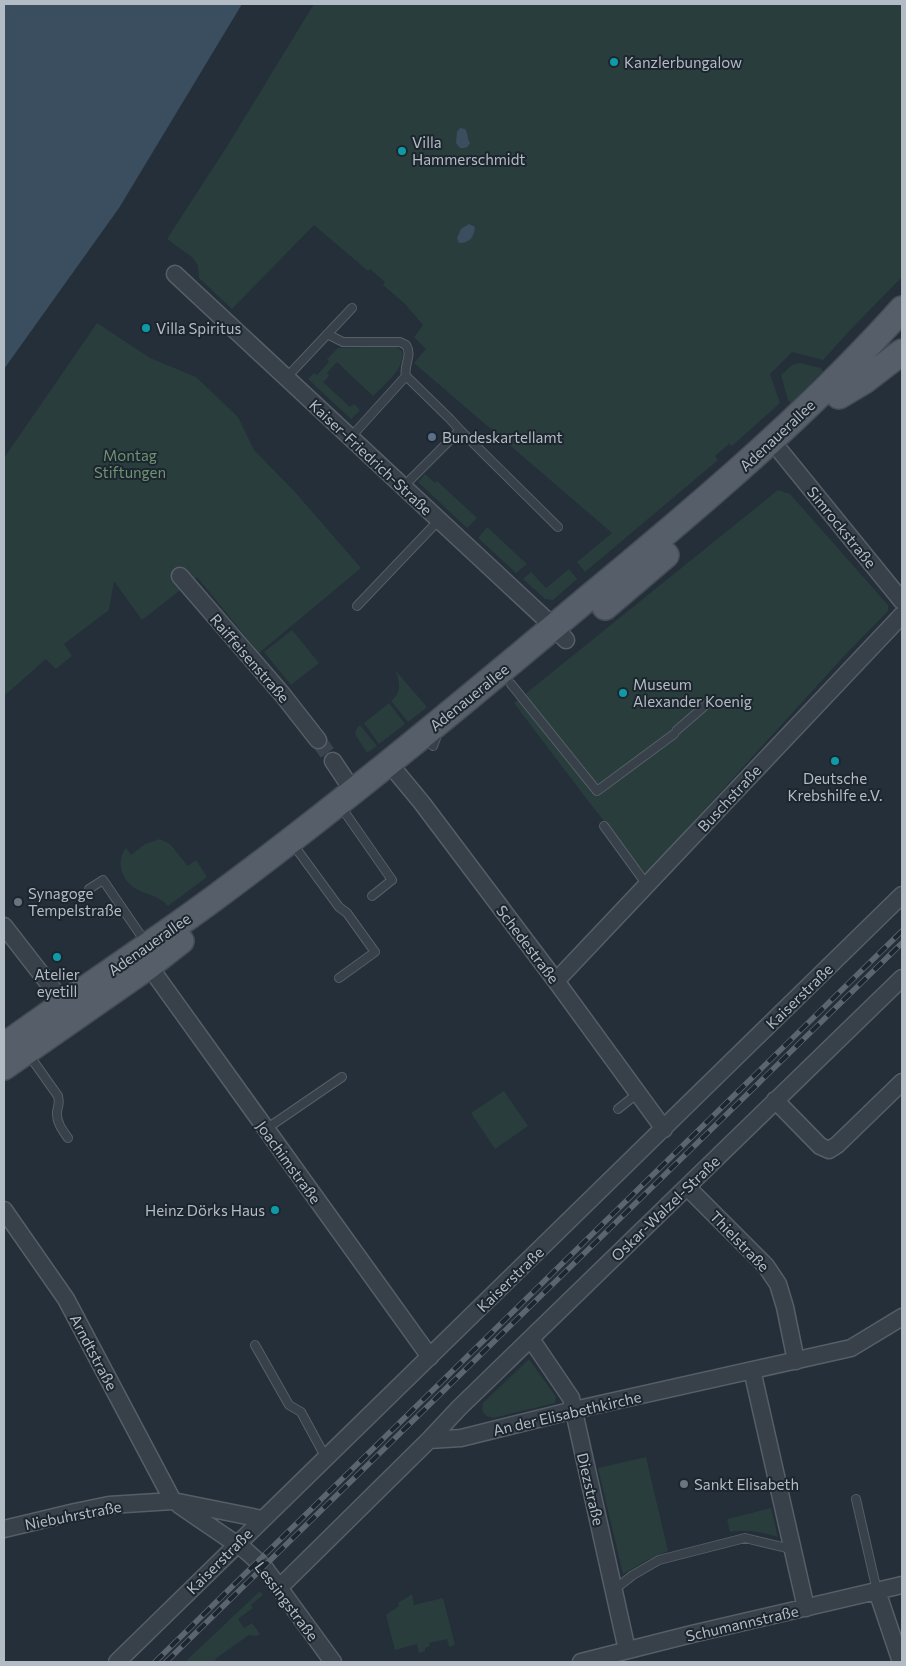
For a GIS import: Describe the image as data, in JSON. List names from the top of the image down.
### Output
{
  "streets": {
    "main road": ["Adenauerallee"],
    "street": [
      "Kaiser-Friedrich-Straße",
      "Simrockstraße",
      "Raiffeisenstraße",
      "Buschstraße",
      "Schedestraße",
      "Kaiserstraße",
      "Joachimstraße",
      "Oskar-Walzel-Straße",
      "Thielstraße",
      "Arndtstraße",
      "An der Elisabethkirche",
      "Diezstraße",
      "Niebuhrstraße",
      "Lessingstraße",
      "Schumannstraße"
    ]
  },
  "crossings": [
    ["Adenauerallee", "Kaiser-Friedrich-Straße"],
    ["Adenauerallee", "Simrockstraße"],
    ["Adenauerallee", "Schedestraße"],
    ["Adenauerallee", "Joachimstraße"],
    ["Buschstraße", "Schedestraße"],
    ["Schedestraße", "Kaiserstraße"],
    ["Kaiserstraße", "Joachimstraße"],
    ["Kaiserstraße", "Niebuhrstraße"],
    ["Kaiserstraße", "Lessingstraße"],
    ["Oskar-Walzel-Straße", "Thielstraße"],
    ["Oskar-Walzel-Straße", "An der Elisabethkirche"],
    ["Oskar-Walzel-Straße", "Diezstraße"],
    ["Thielstraße", "An der Elisabethkirche"],
    ["Arndtstraße", "Niebuhrstraße"],
    ["An der Elisabethkirche", "Diezstraße"],
    ["Diezstraße", "Schumannstraße"]
  ],
  "parks": ["Montag Stiftungen"],
  "places": [
    "Kanzlerbungalow",
    "Villa Hammerschmidt",
    "Villa Spiritus",
    "Bundeskartellamt",
    "Museum Alexander Koenig",
    "Deutsche Krebshilfe e.V.",
    "Synagoge Tempelstraße",
    "Atelier eyetill",
    "Heinz Dörks Haus",
    "Sankt Elisabeth"
  ]
}
